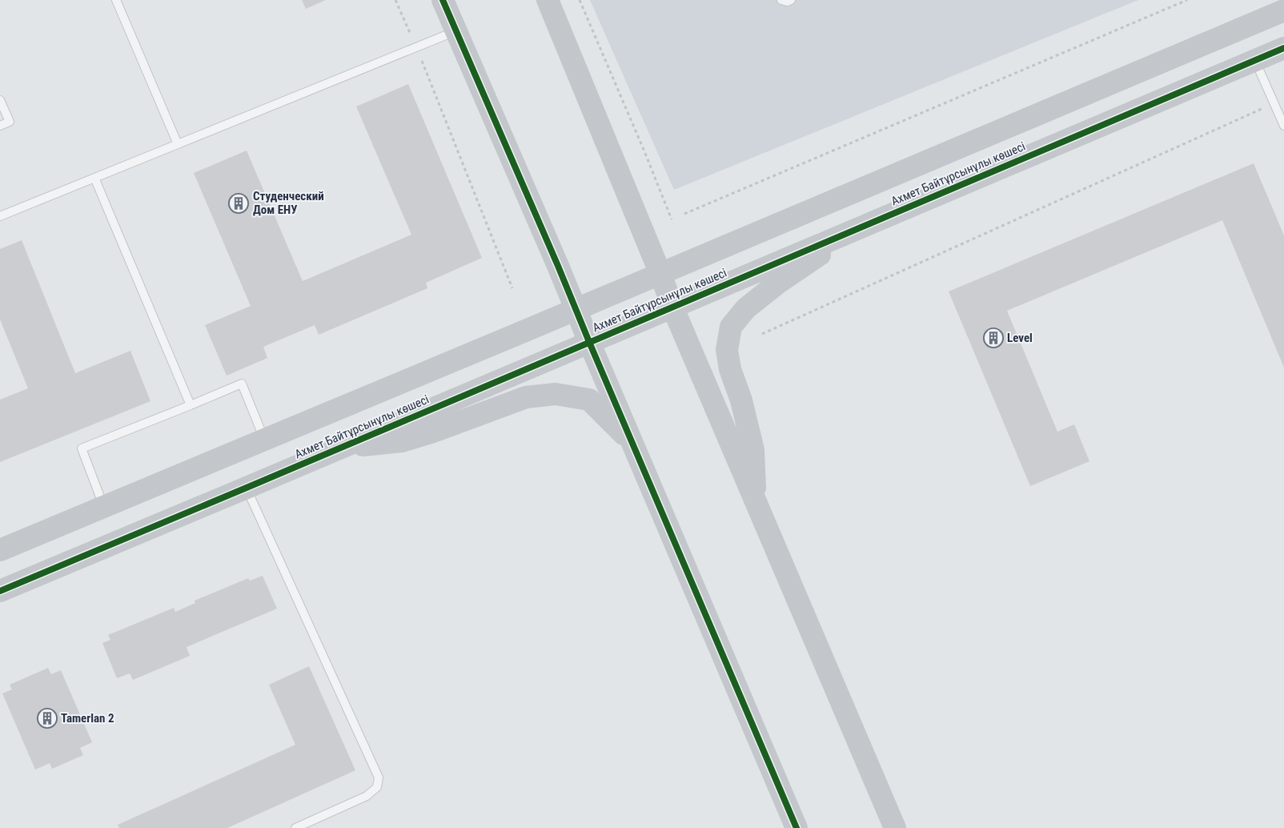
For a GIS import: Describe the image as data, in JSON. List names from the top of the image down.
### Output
{
  "streets": {
    "street": ["Ахмет Байтұрсынұлы көшесі"]
  },
  "places": {
    "building": ["Студенческий Дом ЕНУ", "Level", "Tamerlan 2"]
  }
}
